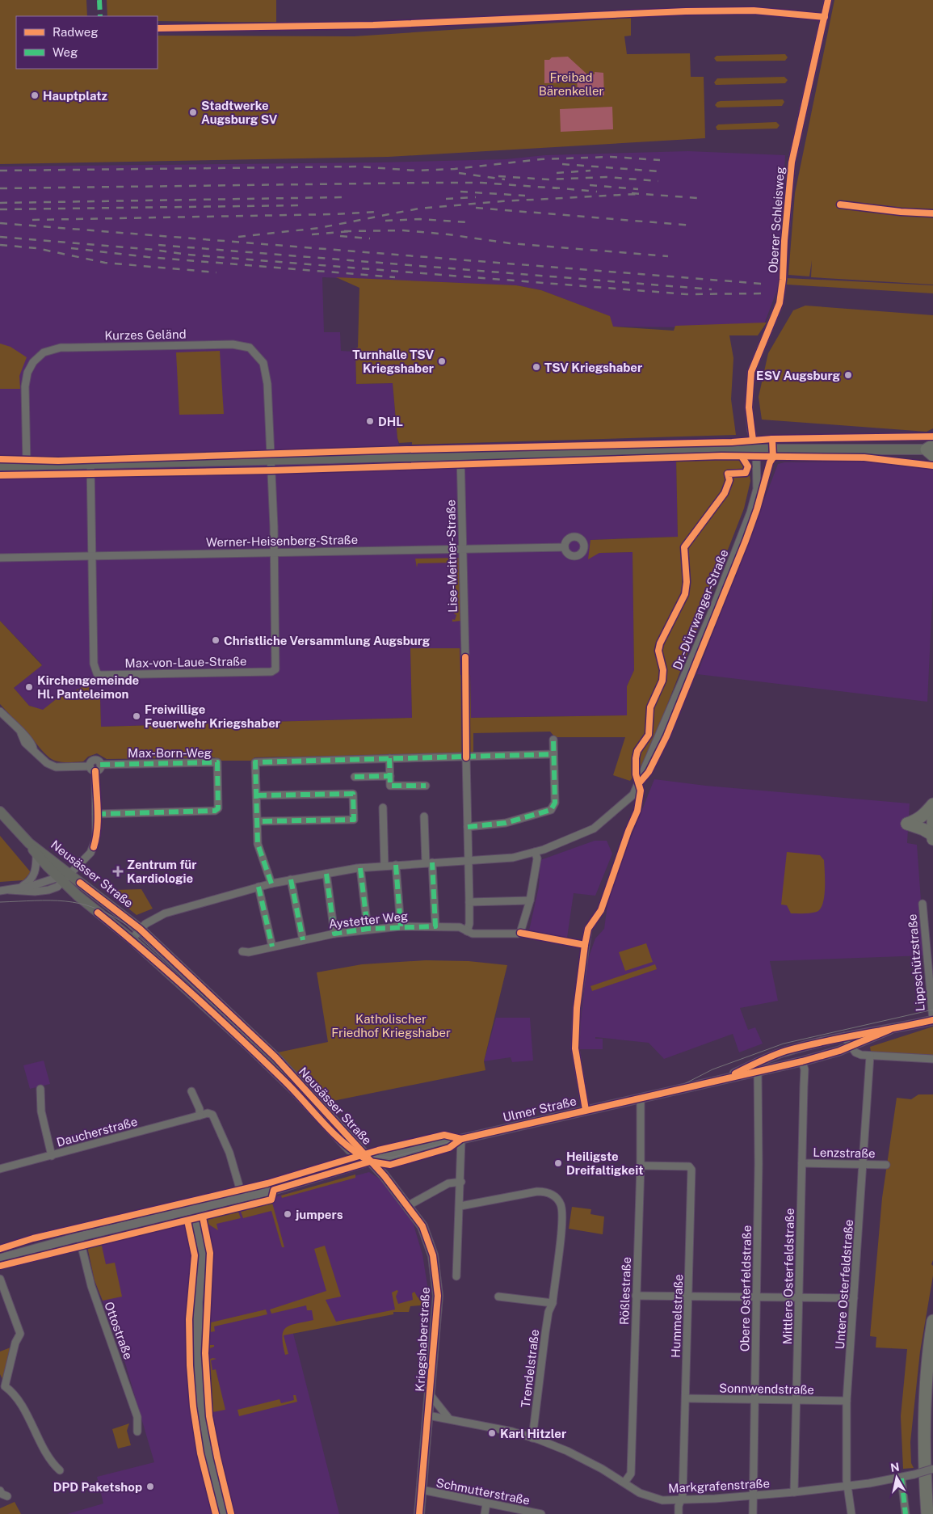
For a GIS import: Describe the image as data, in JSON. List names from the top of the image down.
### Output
{
  "streets": {
    "main road": ["Neusässer Straße", "Kriegshaberstraße"],
    "street": [
      "Oberer Schleisweg",
      "Kurzes Geländ",
      "Werner-Heisenberg-Straße",
      "Lise-Meitner-Straße",
      "Dr.-Dürrwanger-Straße",
      "Max-von-Laue-Straße",
      "Max-Born-Weg",
      "Aystetter Weg",
      "Lippschützstraße",
      "Ulmer Straße",
      "Daucherstraße",
      "Lenzstraße",
      "Mittlere Osterfeldstraße",
      "Untere Osterfeldstraße",
      "Obere Osterfeldstraße",
      "Rößlestraße",
      "Hummelstraße",
      "Ottostraße",
      "Trendelstraße",
      "Sonnwendstraße",
      "Markgrafenstraße",
      "Schmutterstraße"
    ]
  },
  "crossings": [
    ["Oberer Schleisweg", "Dr.-Dürrwanger-Straße"],
    ["Kurzes Geländ", "Max-von-Laue-Straße"],
    ["Werner-Heisenberg-Straße", "Lise-Meitner-Straße"],
    ["Werner-Heisenberg-Straße", "Max-von-Laue-Straße"],
    ["Dr.-Dürrwanger-Straße", "Neusässer Straße"],
    ["Dr.-Dürrwanger-Straße", "Aystetter Weg"],
    ["Neusässer Straße", "Ulmer Straße"],
    ["Neusässer Straße", "Kriegshaberstraße"],
    ["Lippschützstraße", "Ulmer Straße"],
    ["Ulmer Straße", "Mittlere Osterfeldstraße"],
    ["Ulmer Straße", "Obere Osterfeldstraße"],
    ["Ulmer Straße", "Rößlestraße"],
    ["Ulmer Straße", "Ottostraße"],
    ["Ulmer Straße", "Kriegshaberstraße"],
    ["Lenzstraße", "Mittlere Osterfeldstraße"],
    ["Lenzstraße", "Untere Osterfeldstraße"],
    ["Mittlere Osterfeldstraße", "Sonnwendstraße"],
    ["Mittlere Osterfeldstraße", "Markgrafenstraße"],
    ["Untere Osterfeldstraße", "Sonnwendstraße"],
    ["Untere Osterfeldstraße", "Markgrafenstraße"],
    ["Obere Osterfeldstraße", "Sonnwendstraße"],
    ["Obere Osterfeldstraße", "Markgrafenstraße"],
    ["Rößlestraße", "Hummelstraße"],
    ["Rößlestraße", "Markgrafenstraße"],
    ["Hummelstraße", "Sonnwendstraße"],
    ["Hummelstraße", "Markgrafenstraße"],
    ["Kriegshaberstraße", "Markgrafenstraße"],
    ["Kriegshaberstraße", "Schmutterstraße"],
    ["Trendelstraße", "Markgrafenstraße"]
  ],
  "parks": ["Freibad Bärenkeller", "Katholischer Friedhof Kriegshaber"],
  "places": {
    "other": [
      "Hauptplatz",
      "Stadtwerke Augsburg SV",
      "Turnhalle TSV Kriegshaber",
      "TSV Kriegshaber",
      "ESV Augsburg",
      "DHL",
      "Christliche Versammlung Augsburg",
      "Kirchengemeinde Hl. Panteleimon",
      "Freiwillige Feuerwehr Kriegshaber",
      "Heiligste Dreifaltigkeit",
      "jumpers",
      "Karl Hitzler",
      "DPD Paketshop"
    ],
    "health": ["Zentrum für Kardiologie"]
  },
  "legend": ["Radweg", "Weg"],
  "north": "top"
}
